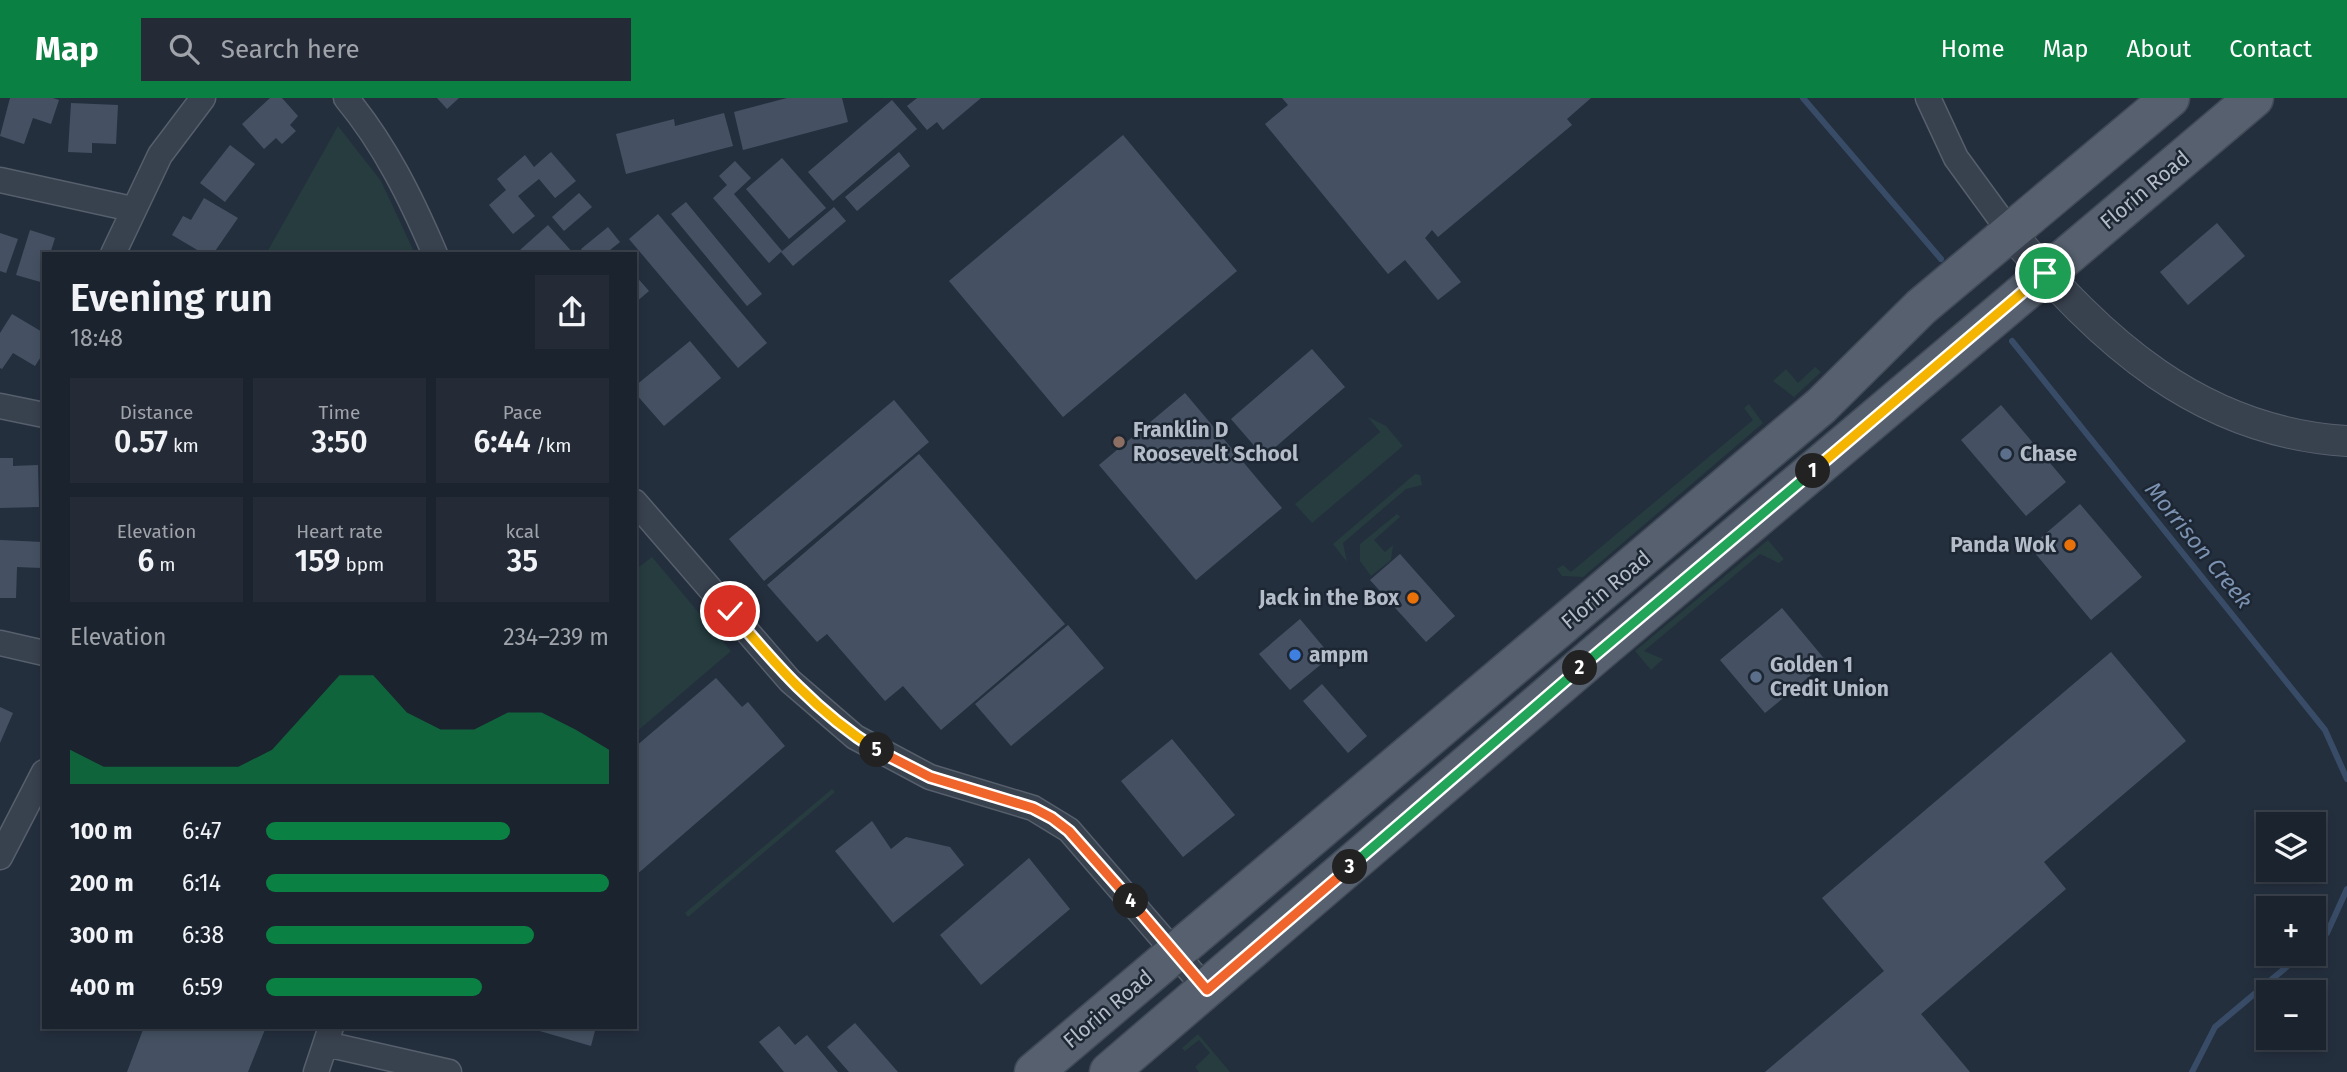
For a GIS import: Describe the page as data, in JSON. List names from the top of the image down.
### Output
{
  "streets": {
    "main road": ["Florin Road"]
  },
  "water": ["Morrison Creek"],
  "places": [
    "Franklin D Roosevelt School",
    "Chase",
    "Panda Wok",
    "Jack in the Box",
    "ampm",
    "Golden 1 Credit Union"
  ],
  "page": {
    "header": "Map",
    "search": "Search here",
    "nav": [
      "Home",
      "Map",
      "About",
      "Contact"
    ],
    "heading": ["Evening run", "18:48"],
    "stats": [
      ["Distance", "0.57 km"],
      ["Time", "3:50"],
      ["Pace", "6:44 /km"],
      ["Elevation", "6 m"],
      ["Heart rate", "159 bpm"],
      ["kcal", "35"]
    ],
    "pins": [
      "1",
      "2",
      "5",
      "3",
      "4"
    ],
    "chart": ["Elevation", "234–239 m"],
    "list": [
      {
        "name": "100 m",
        "note": "6:47"
      },
      {
        "name": "200 m",
        "note": "6:14"
      },
      {
        "name": "300 m",
        "note": "6:38"
      },
      {
        "name": "400 m",
        "note": "6:59"
      }
    ],
    "map_buttons": ["+", "−"]
  }
}
